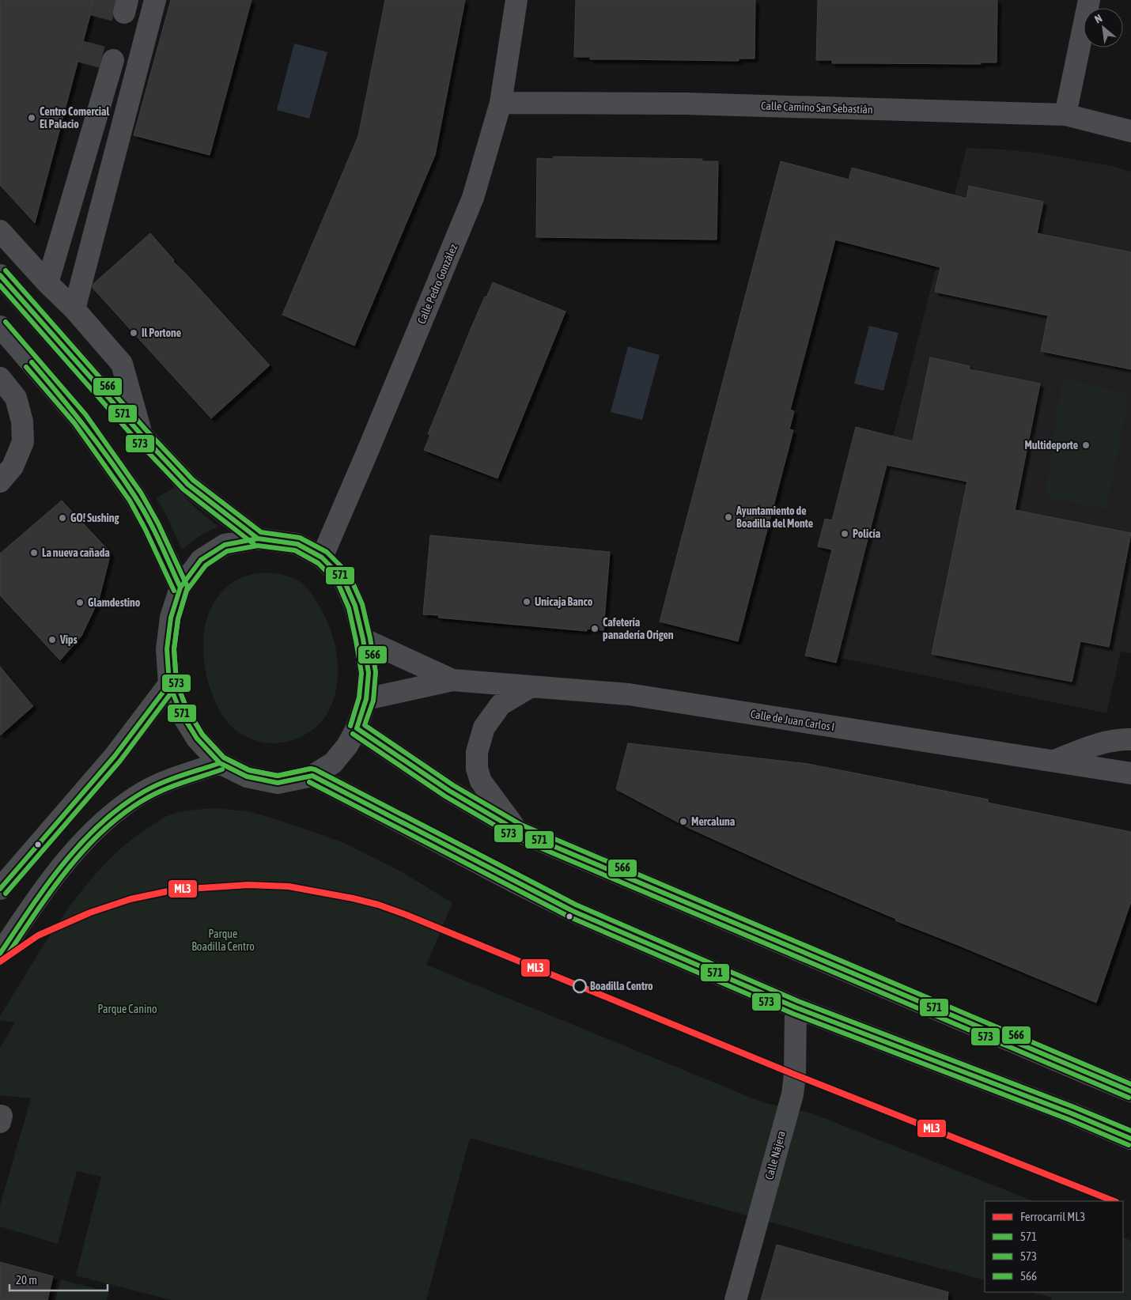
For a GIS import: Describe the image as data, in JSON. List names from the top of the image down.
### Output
{
  "streets": {
    "street": [
      "Calle Camino San Sebastián",
      "Calle Pedro González",
      "Calle de Juan Carlos I",
      "Calle Nájera"
    ]
  },
  "crossings": [
    ["Calle Camino San Sebastián", "Calle Pedro González"]
  ],
  "parks": ["Parque Boadilla Centro", "Parque Canino"],
  "places": [
    "Centro Comercial El Palacio",
    "Il Portone",
    "Multideporte",
    "Ayuntamiento de Boadilla del Monte",
    "GO! Sushing",
    "Policía",
    "La nueva cañada",
    "Unicaja Banco",
    "Glamdestino",
    "Cafetería panadería Origen",
    "Vips",
    "Mercaluna",
    "Boadilla Centro"
  ],
  "lines": [
    "transit line 566",
    "transit line 571",
    "transit line 573",
    "rail line ML3"
  ],
  "legend": [
    "Ferrocarril ML3",
    "571",
    "573",
    "566"
  ],
  "scale_bar": "20 m",
  "north": "top left"
}
